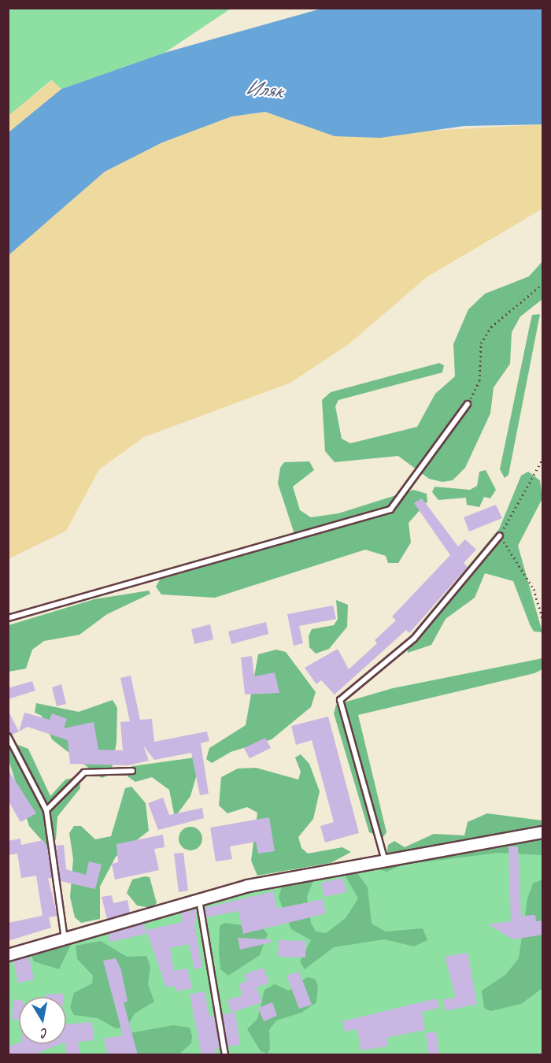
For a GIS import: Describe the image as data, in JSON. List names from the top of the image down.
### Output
{
  "water": ["Иляк"],
  "north": "bottom"
}
